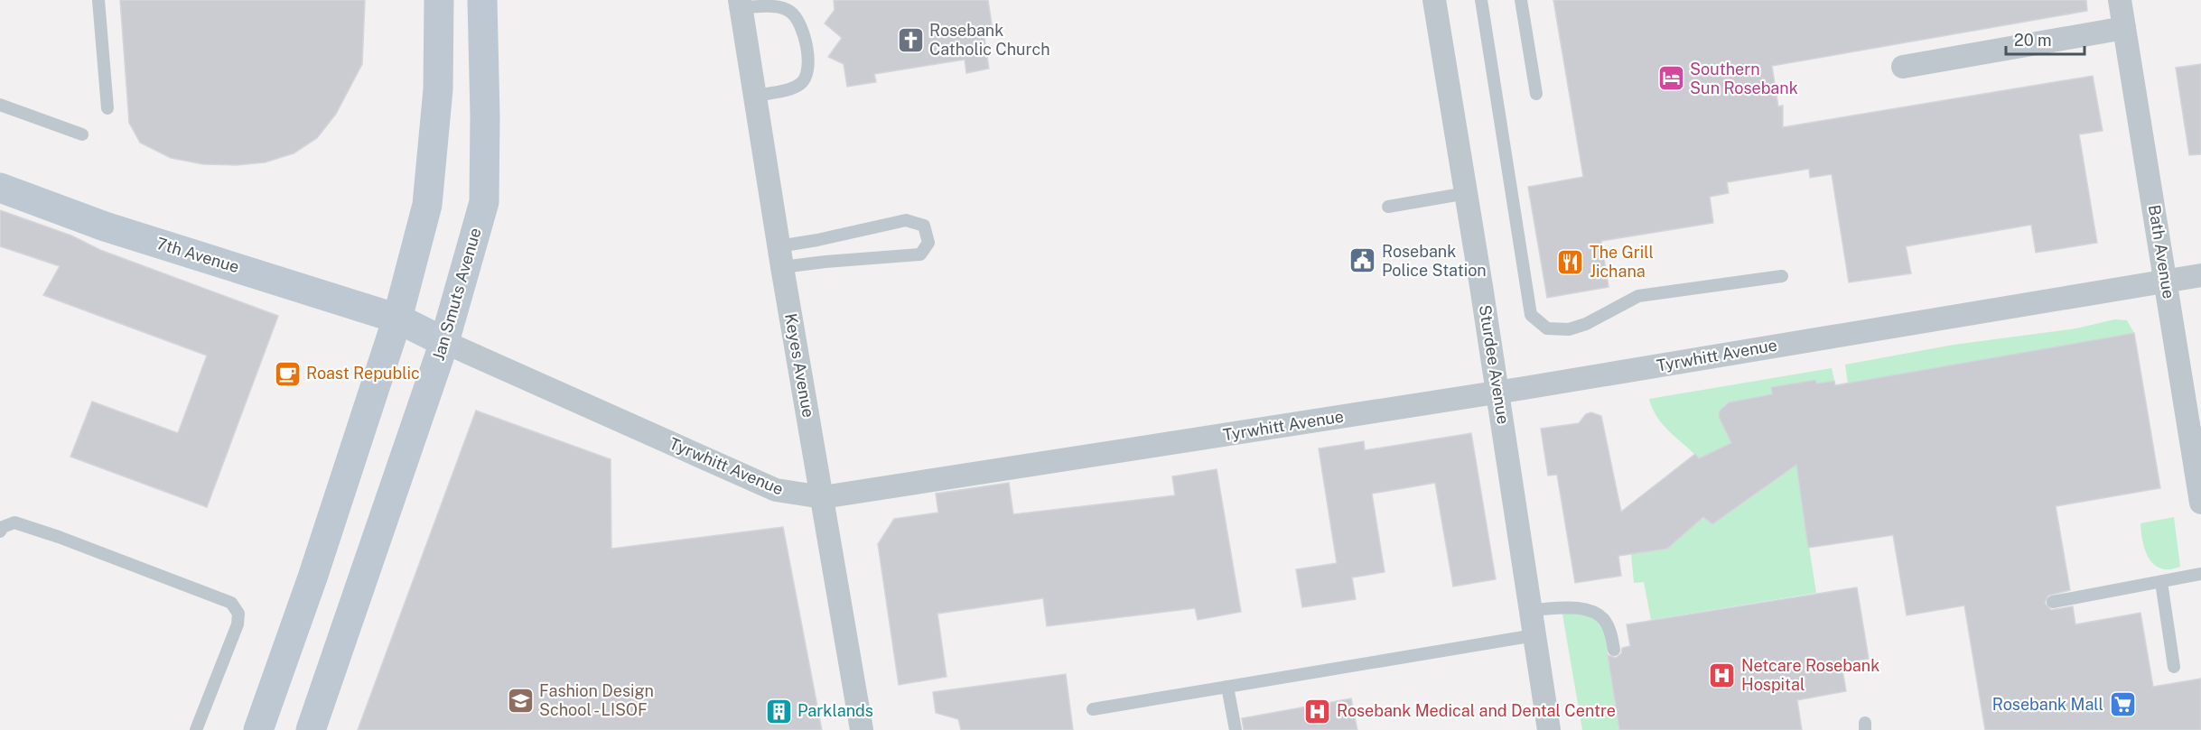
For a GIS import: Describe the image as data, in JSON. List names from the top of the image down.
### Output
{
  "streets": {
    "main road": ["7th Avenue", "Jan Smuts Avenue", "Tyrwhitt Avenue"],
    "street": ["Bath Avenue", "Sturdee Avenue", "Keyes Avenue"]
  },
  "crossings": [
    ["Bath Avenue", "Tyrwhitt Avenue"],
    ["7th Avenue", "Tyrwhitt Avenue"],
    ["Jan Smuts Avenue", "Tyrwhitt Avenue"],
    ["Tyrwhitt Avenue", "Sturdee Avenue"],
    ["Tyrwhitt Avenue", "Keyes Avenue"]
  ],
  "places": {
    "church": ["Rosebank Catholic Church"],
    "hotel": ["Southern Sun Rosebank"],
    "public building": ["Rosebank Police Station"],
    "restaurant": ["The Grill Jichana"],
    "cafe": ["Roast Republic"],
    "hospital": ["Netcare Rosebank Hospital", "Rosebank Medical and Dental Centre"],
    "school or university": ["Fashion Design School - LISOF"],
    "supermarket": ["Rosebank Mall"],
    "building": ["Parklands"]
  },
  "scale_bar": "20 m"
}
